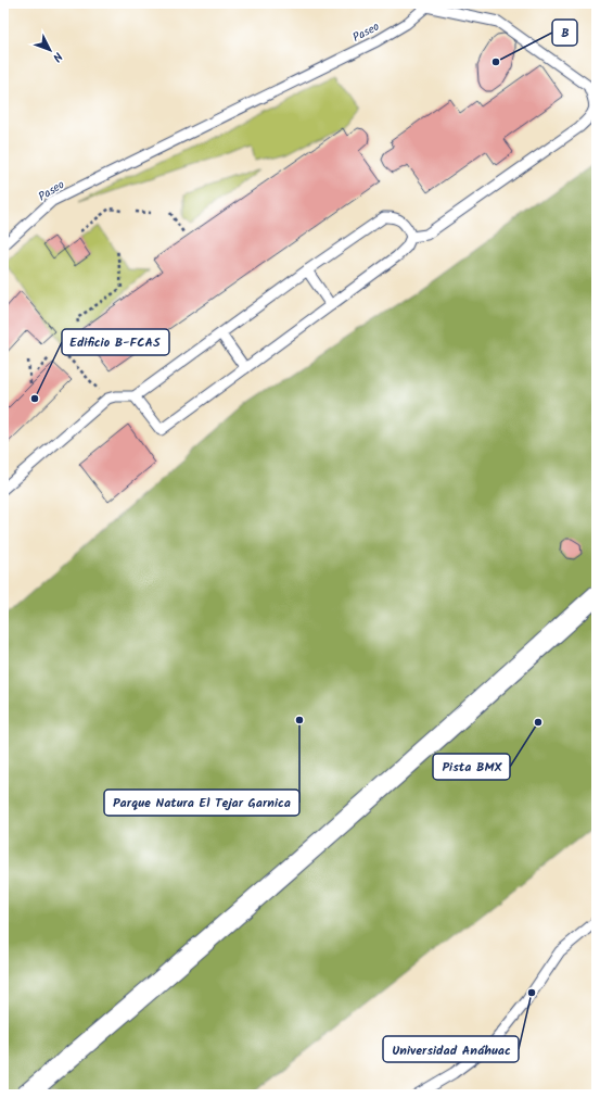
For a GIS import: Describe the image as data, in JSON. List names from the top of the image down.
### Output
{
  "streets": {
    "lane": ["Paseo"]
  },
  "places": [
    "B",
    "Edificio B-FCAS",
    "Parque Natura El Tejar Garnica",
    "Pista BMX",
    "Universidad Anáhuac"
  ],
  "north": "bottom right"
}
